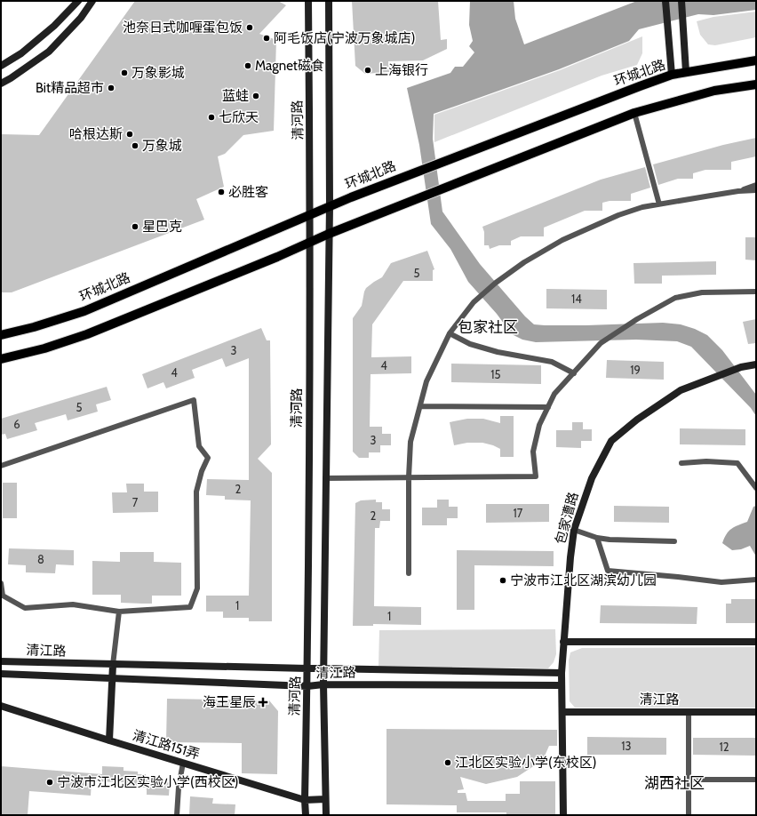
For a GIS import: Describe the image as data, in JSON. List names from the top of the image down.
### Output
{
  "streets": {
    "main road": ["环城北路"],
    "street": [
      "清河路",
      "包家漕路",
      "清江路",
      "清江路151弄"
    ]
  },
  "crossings": [
    ["环城北路", "清河路"],
    ["清河路", "清江路"],
    ["清河路", "清江路151弄"],
    ["包家漕路", "清江路"]
  ],
  "districts": ["包家社区", "湖西社区"],
  "places": {
    "other": [
      "池奈日式咖喱蛋包饭",
      "阿毛饭店(宁波万象城店)",
      "Magnet磁食",
      "上海银行",
      "万象影城",
      "Bit精品超市",
      "蓝蛙",
      "七欣天",
      "哈根达斯",
      "万象城",
      "必胜客",
      "星巴克",
      "宁波市江北区湖滨幼儿园",
      "江北区实验小学(东校区)",
      "宁波市江北区实验小学(西校区)"
    ],
    "health": ["海王星辰"]
  },
  "house_numbers": [
    "5",
    "14",
    "3",
    "4",
    "19",
    "4",
    "15",
    "5",
    "6",
    "3",
    "2",
    "7",
    "17",
    "2",
    "8",
    "1",
    "1",
    "13",
    "12"
  ]
}
